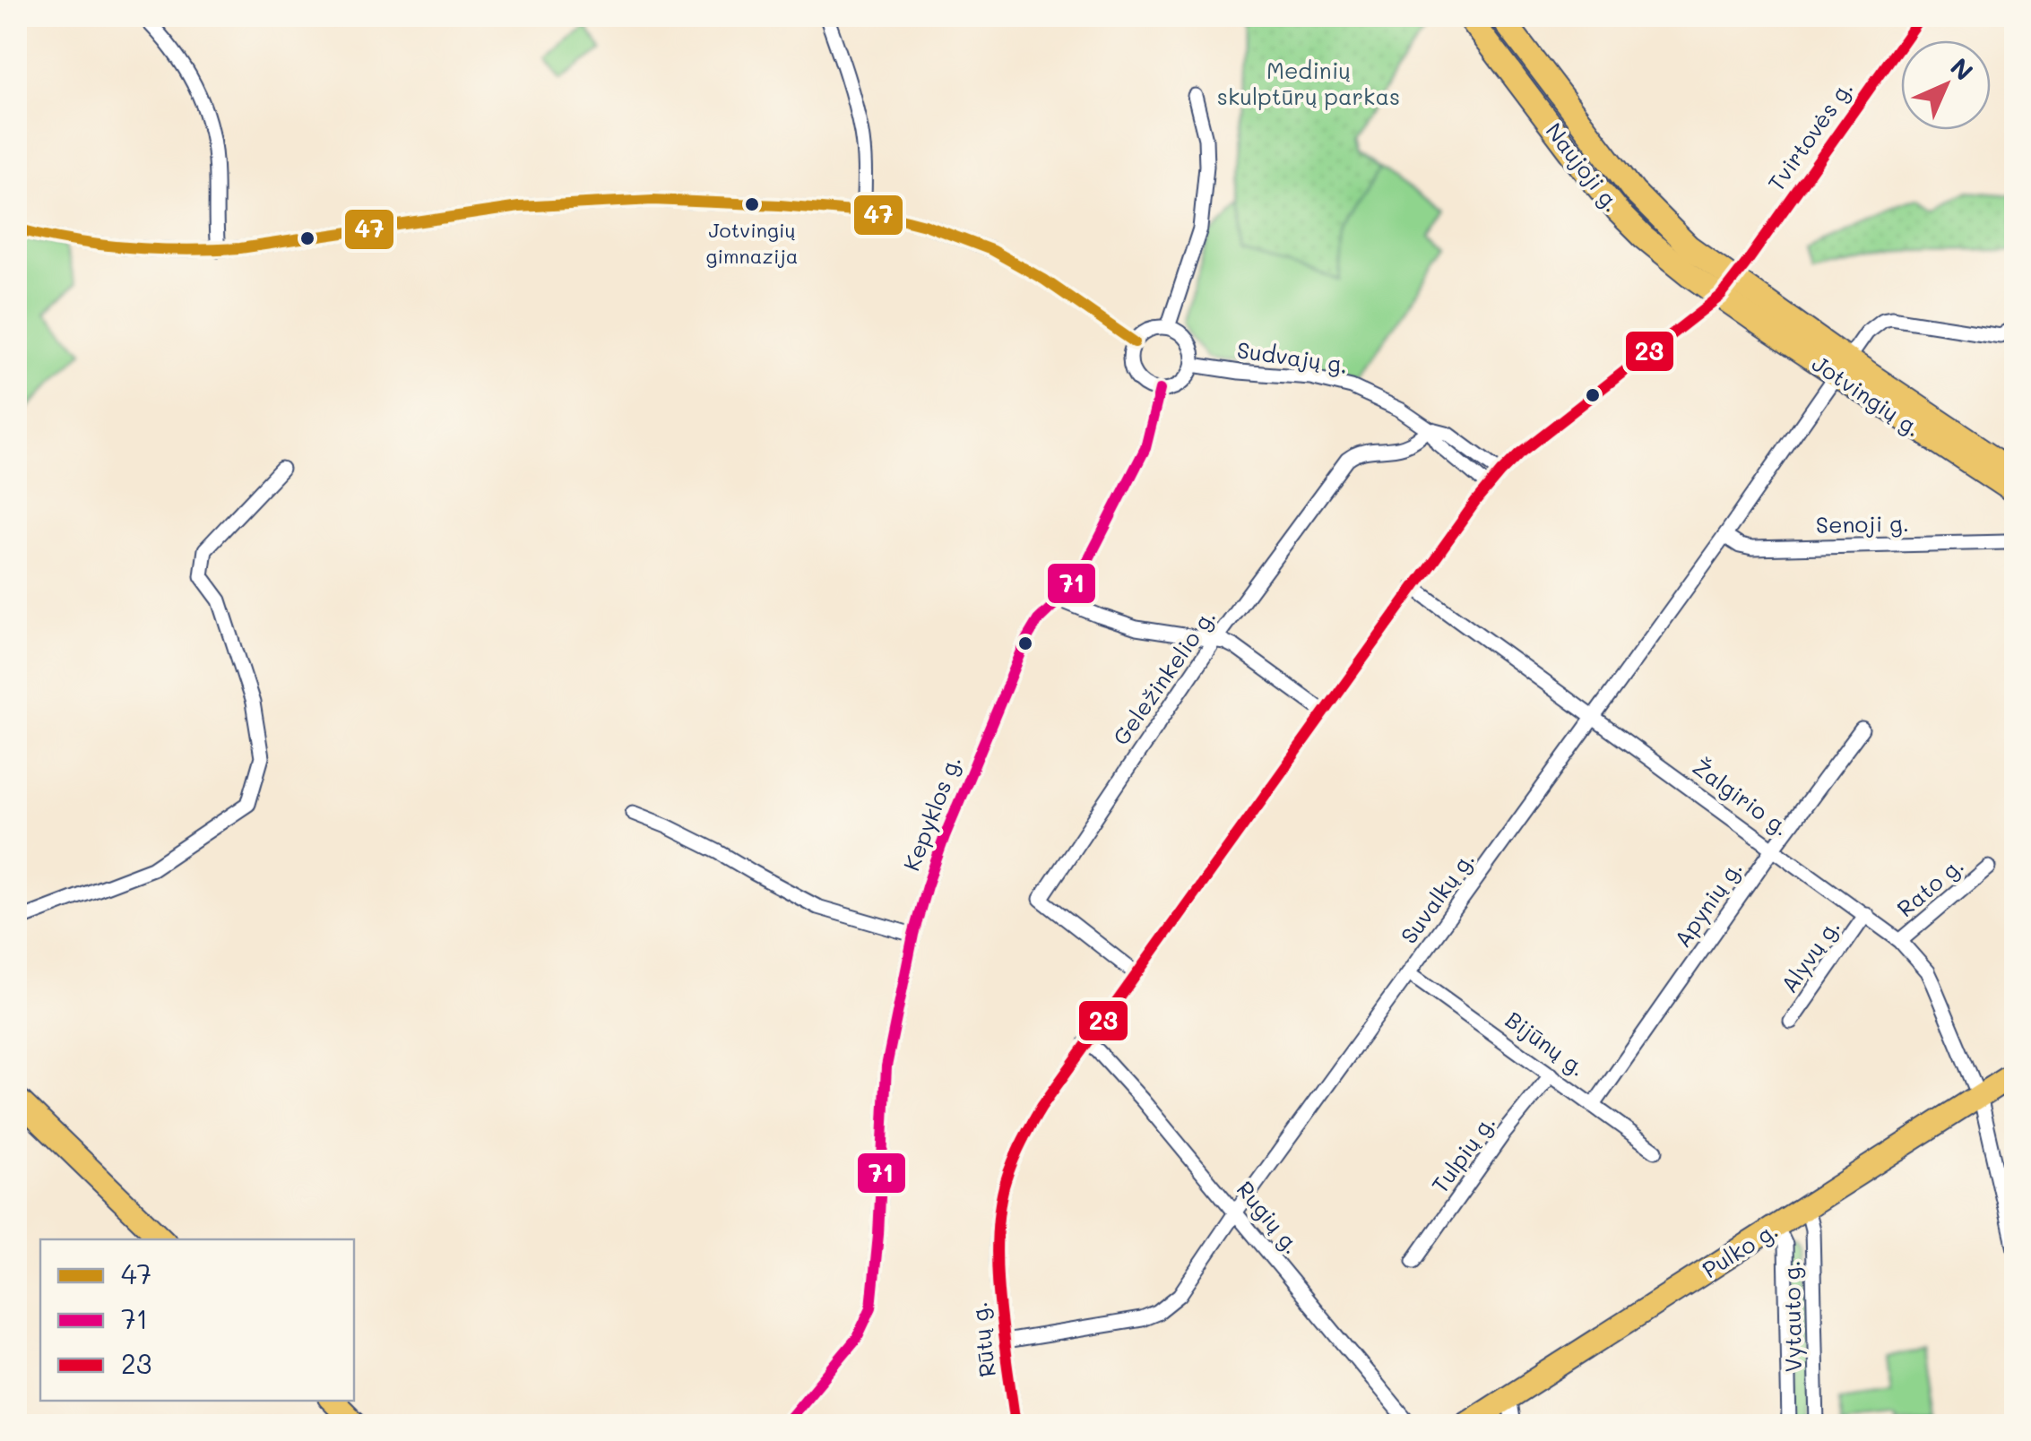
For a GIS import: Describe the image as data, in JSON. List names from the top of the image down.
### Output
{
  "streets": {
    "main road": ["Naujoji g.", "Jotvingių g.", "Pulko g."],
    "street": [
      "Tvirtovės g.",
      "Sudvajų g.",
      "Senoji g.",
      "Geležinkelio g.",
      "Žalgirio g.",
      "Kepyklos g.",
      "Rato g.",
      "Suvalkų g.",
      "Apynių g.",
      "Alyvų g.",
      "Bijūnų g.",
      "Tulpių g.",
      "Rugių g.",
      "Vytauto g.",
      "Rūtų g."
    ]
  },
  "crossings": [
    ["Tvirtovės g.", "Naujoji g."],
    ["Tvirtovės g.", "Jotvingių g."],
    ["Tvirtovės g.", "Rūtų g."],
    ["Naujoji g.", "Jotvingių g."],
    ["Naujoji g.", "Rūtų g."],
    ["Sudvajų g.", "Geležinkelio g."],
    ["Sudvajų g.", "Kepyklos g."],
    ["Sudvajų g.", "Rūtų g."],
    ["Jotvingių g.", "Suvalkų g."],
    ["Jotvingių g.", "Rūtų g."],
    ["Senoji g.", "Suvalkų g."],
    ["Geležinkelio g.", "Rūtų g."],
    ["Žalgirio g.", "Rato g."],
    ["Žalgirio g.", "Suvalkų g."],
    ["Žalgirio g.", "Apynių g."],
    ["Žalgirio g.", "Alyvų g."],
    ["Žalgirio g.", "Pulko g."],
    ["Žalgirio g.", "Rūtų g."],
    ["Suvalkų g.", "Bijūnų g."],
    ["Suvalkų g.", "Rugių g."],
    ["Suvalkų g.", "Rūtų g."],
    ["Apynių g.", "Bijūnų g."],
    ["Bijūnų g.", "Tulpių g."],
    ["Rugių g.", "Rūtų g."],
    ["Pulko g.", "Vytauto g."]
  ],
  "parks": ["Medinių skulptūrų parkas"],
  "places": ["Jotvingių gimnazija"],
  "lines": ["transit line 23", "transit line 47", "transit line 71"],
  "legend": ["47", "71", "23"],
  "north": "top right"
}
